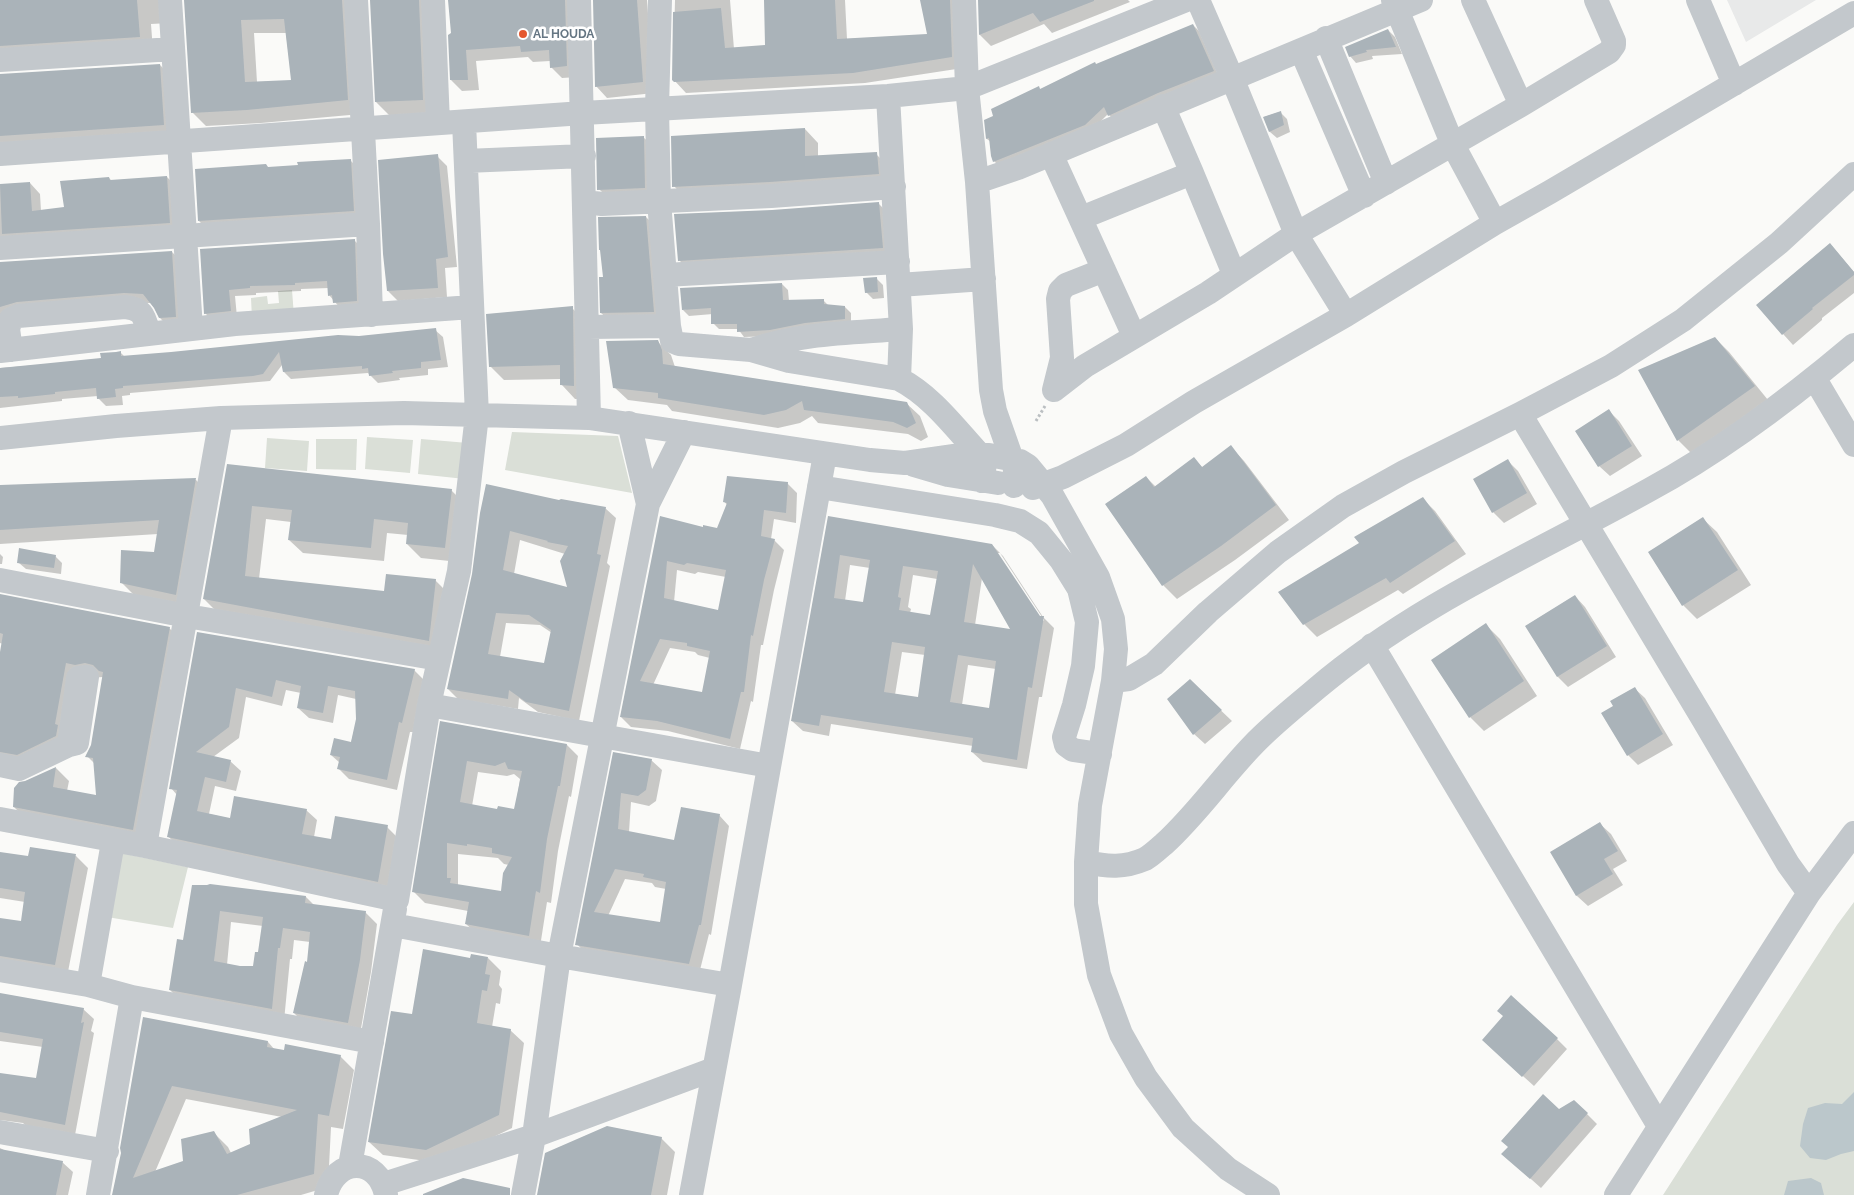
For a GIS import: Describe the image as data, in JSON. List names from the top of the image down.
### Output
{
  "places": ["AL HOUDA"]
}
